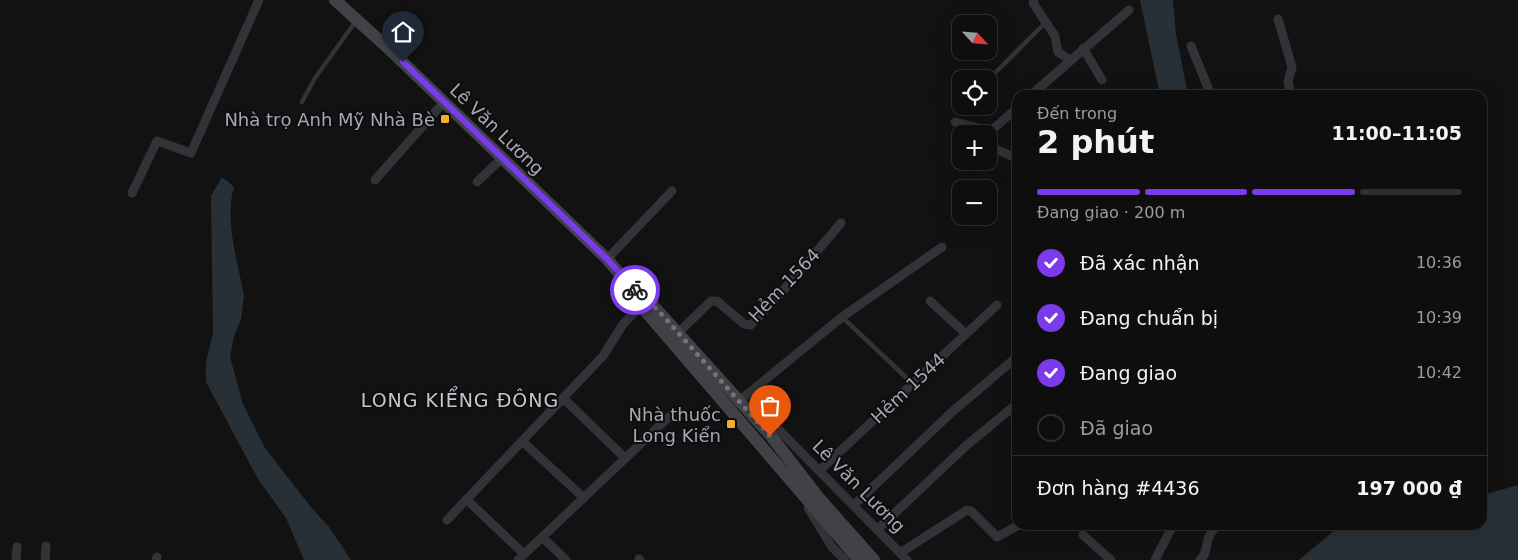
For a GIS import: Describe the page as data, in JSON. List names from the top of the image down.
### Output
{
  "streets": {
    "main road": ["Lê Văn Lương"],
    "street": ["Hẻm 1564", "Hẻm 1544"]
  },
  "crossings": [
    ["Lê Văn Lương", "Hẻm 1564"],
    ["Lê Văn Lương", "Hẻm 1544"]
  ],
  "districts": ["LONG KIỂNG ĐÔNG"],
  "places": {
    "transit": ["Nhà trọ Anh Mỹ Nhà Bè", "Nhà thuốc Long Kiển"]
  },
  "north": "bottom right",
  "page": {
    "map_buttons": ["+", "−"],
    "heading": ["2 phút", "Đến trong", "11:00–11:05"],
    "panel": ["Đơn hàng #4436", "197 000 ₫"],
    "bar": "Đang giao · 200 m",
    "list": [
      ["Đã xác nhận", "10:36"],
      ["Đang chuẩn bị", "10:39"],
      ["Đang giao", "10:42"],
      "Đã giao"
    ]
  }
}
